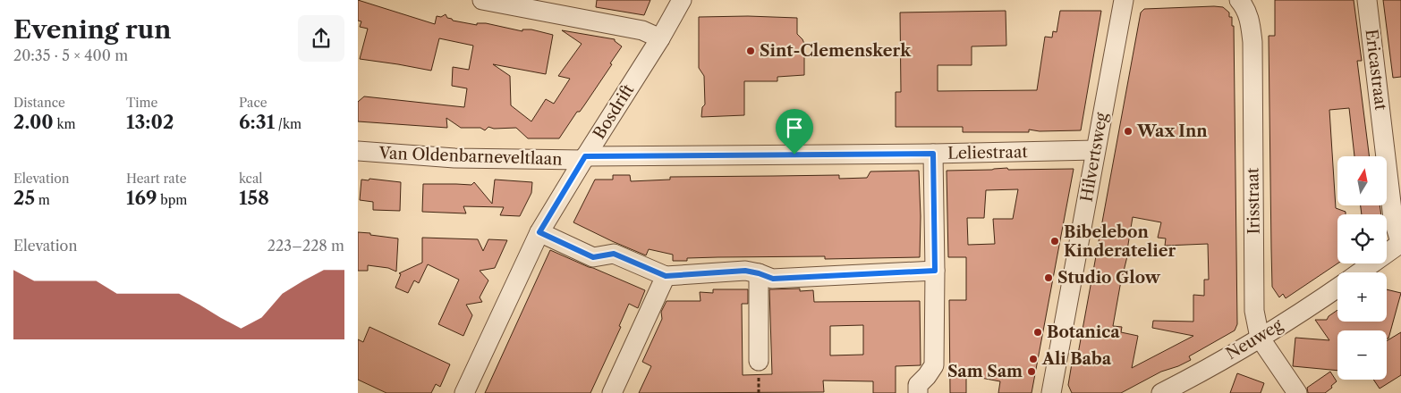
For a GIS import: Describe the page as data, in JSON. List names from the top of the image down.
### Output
{
  "streets": {
    "street": [
      "Ericastraat",
      "Bosdrift",
      "Leliestraat",
      "Van Oldenbarneveltlaan",
      "Hilvertsweg",
      "Irisstraat",
      "Neuweg"
    ]
  },
  "crossings": [
    ["Bosdrift", "Leliestraat"],
    ["Bosdrift", "Van Oldenbarneveltlaan"],
    ["Leliestraat", "Van Oldenbarneveltlaan"],
    ["Leliestraat", "Hilvertsweg"],
    ["Irisstraat", "Neuweg"]
  ],
  "places": [
    "Sint-Clemenskerk",
    "Wax Inn",
    "Bibelebon Kinderatelier",
    "Studio Glow",
    "Botanica",
    "Ali Baba",
    "Sam Sam"
  ],
  "north": "top",
  "page": {
    "heading": ["Evening run", "20:35 · 5 × 400 m"],
    "stats": [
      ["Distance", "2.00 km"],
      ["Time", "13:02"],
      ["Pace", "6:31 /km"],
      ["Elevation", "25 m"],
      ["Heart rate", "169 bpm"],
      ["kcal", "158"]
    ],
    "map_buttons": ["+", "−"],
    "chart": ["Elevation", "223–228 m"]
  }
}
